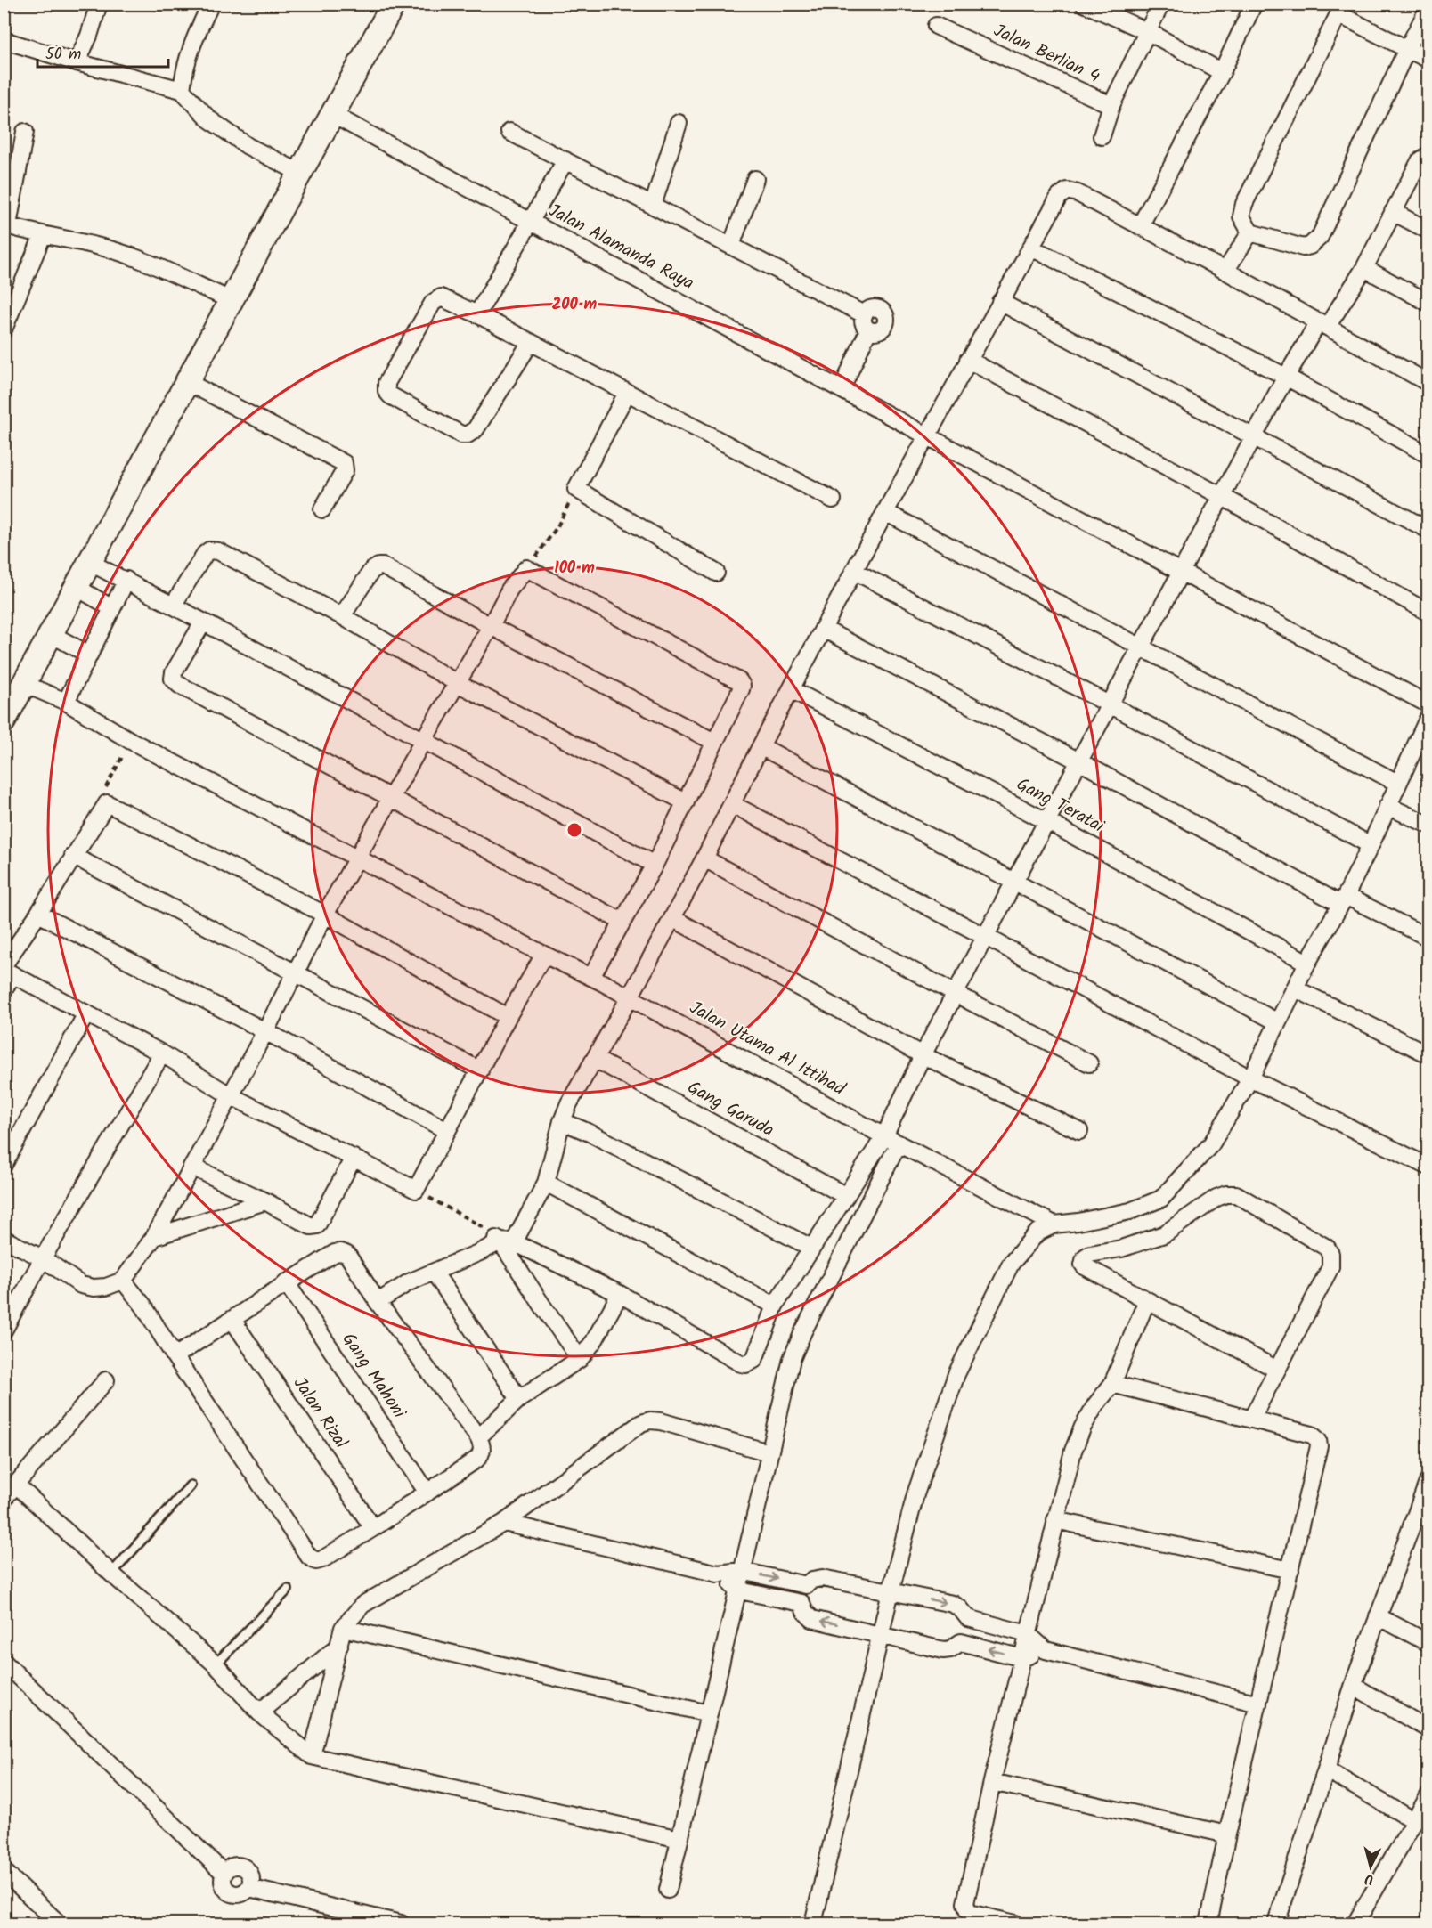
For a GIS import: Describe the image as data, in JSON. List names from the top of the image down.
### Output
{
  "streets": {
    "street": [
      "Jalan Berlian 4",
      "Jalan Alamanda Raya",
      "Gang Teratai",
      "Jalan Utama Al Ittihad",
      "Gang Garuda",
      "Gang Mahoni",
      "Jalan Rizal"
    ]
  },
  "scale_bar": "50 m",
  "north": "bottom",
  "rings": ["200 m", "100 m"]
}
